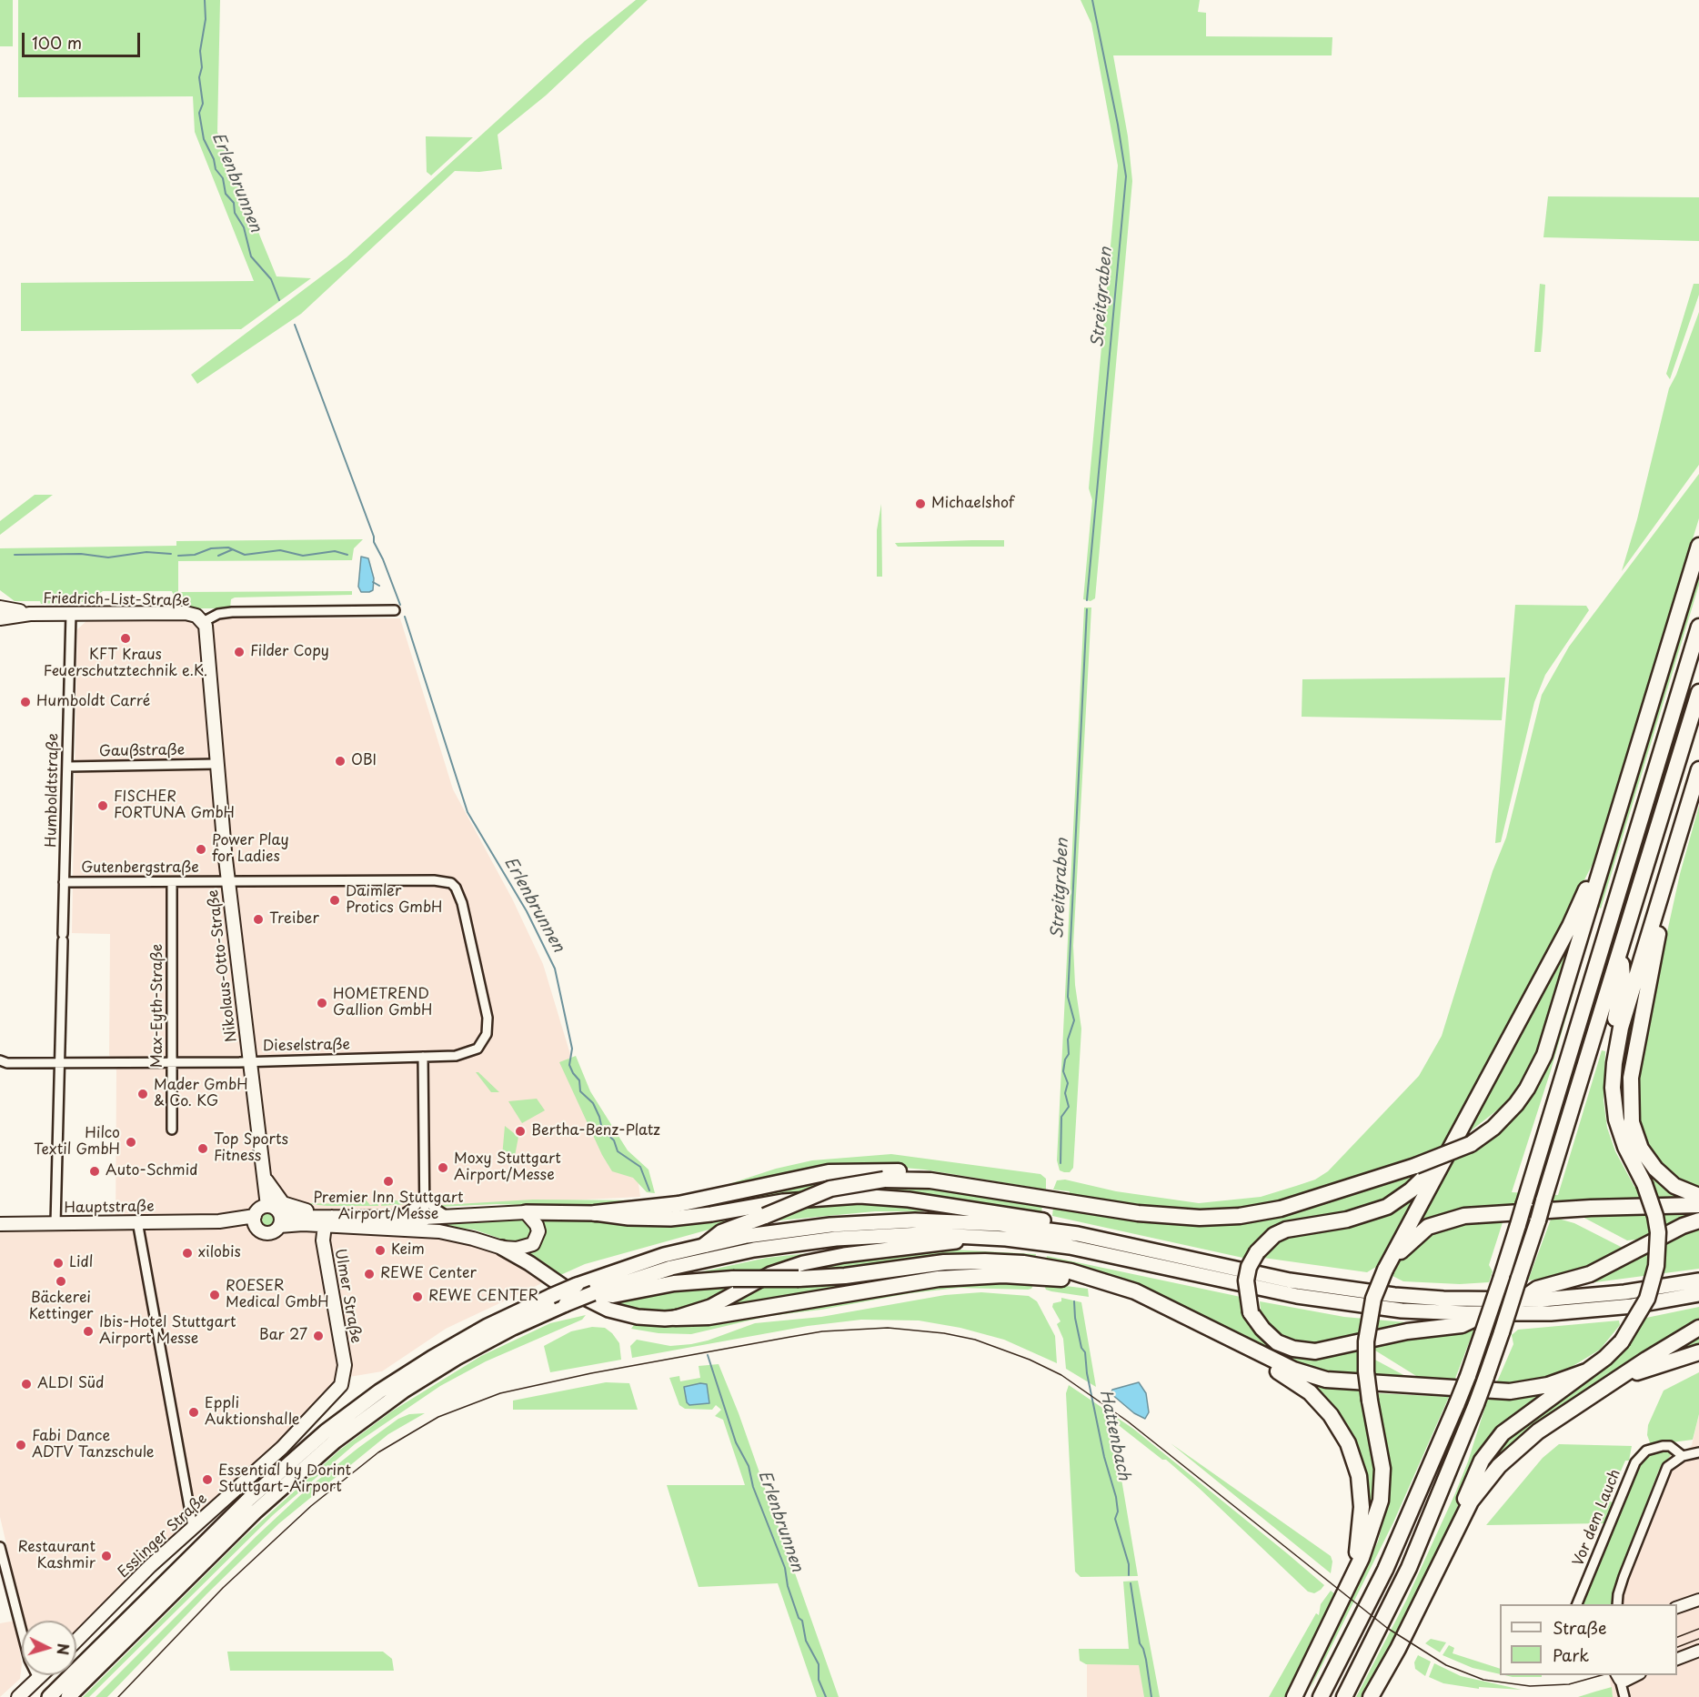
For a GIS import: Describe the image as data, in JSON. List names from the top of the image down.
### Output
{
  "streets": {
    "main road": [
      "Friedrich-List-Straße",
      "Nikolaus-Otto-Straße",
      "Hauptstraße",
      "Ulmer Straße",
      "Esslinger Straße"
    ],
    "street": [
      "Gaußstraße",
      "Humboldtstraße",
      "Gutenbergstraße",
      "Max-Eyth-Straße",
      "Dieselstraße",
      "Vor dem Lauch"
    ]
  },
  "crossings": [
    ["Friedrich-List-Straße", "Humboldtstraße"],
    ["Friedrich-List-Straße", "Nikolaus-Otto-Straße"],
    ["Gaußstraße", "Humboldtstraße"],
    ["Gaußstraße", "Nikolaus-Otto-Straße"],
    ["Humboldtstraße", "Gutenbergstraße"],
    ["Humboldtstraße", "Dieselstraße"],
    ["Humboldtstraße", "Hauptstraße"],
    ["Gutenbergstraße", "Nikolaus-Otto-Straße"],
    ["Gutenbergstraße", "Max-Eyth-Straße"],
    ["Gutenbergstraße", "Dieselstraße"],
    ["Nikolaus-Otto-Straße", "Dieselstraße"],
    ["Nikolaus-Otto-Straße", "Hauptstraße"],
    ["Max-Eyth-Straße", "Dieselstraße"],
    ["Ulmer Straße", "Esslinger Straße"]
  ],
  "water": ["Erlenbrunnen", "Streitgraben", "Hattenbach"],
  "places": [
    "Michaelshof",
    "KFT Kraus Feuerschutztechnik e.K.",
    "Filder Copy",
    "Humboldt Carré",
    "OBI",
    "FISCHER FORTUNA GmbH",
    "Power Play for Ladies",
    "Daimler Protics GmbH",
    "Treiber",
    "HOMETREND Gallion GmbH",
    "Mader GmbH & Co. KG",
    "Bertha-Benz-Platz",
    "Hilco Textil GmbH",
    "Top Sports Fitness",
    "Moxy Stuttgart Airport/Messe",
    "Auto-Schmid",
    "Premier Inn Stuttgart Airport/Messe",
    "Keim",
    "xilobis",
    "Lidl",
    "REWE Center",
    "Bäckerei Kettinger",
    "ROESER Medical GmbH",
    "REWE CENTER",
    "Ibis-Hotel Stuttgart Airport Messe",
    "Bar 27",
    "ALDI Süd",
    "Eppli Auktionshalle",
    "Fabi Dance ADTV Tanzschule",
    "Essential by Dorint Stuttgart-Airport",
    "Restaurant Kashmir"
  ],
  "legend": ["Straße", "Park"],
  "scale_bar": "100 m",
  "north": "right"
}
